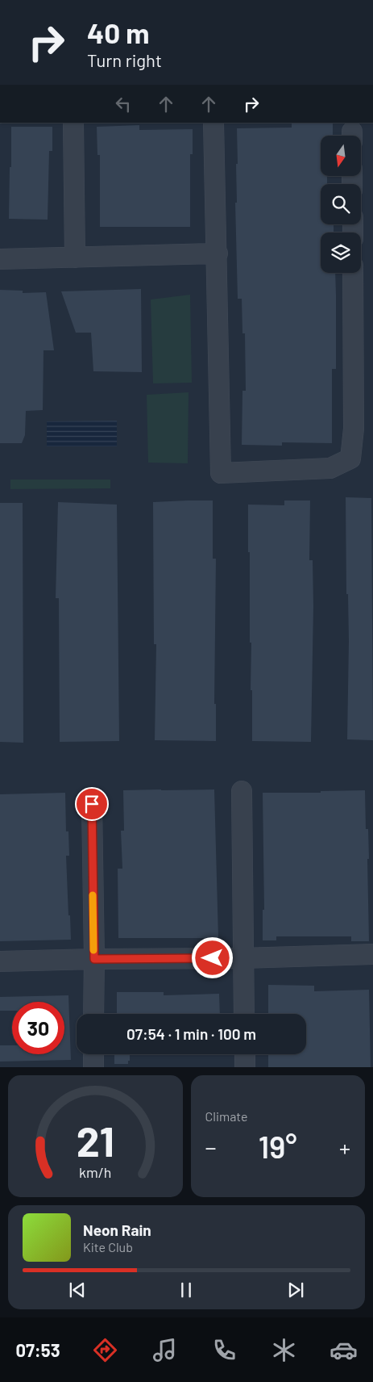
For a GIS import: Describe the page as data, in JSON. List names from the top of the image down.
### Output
{
  "north": "bottom",
  "page": {
    "turn": ["40 m", "Turn right"],
    "limit": "30",
    "trip": "07:54 · 1 min · 100 m",
    "tile": "Climate",
    "heat": ["−", "19°", "+"],
    "song": ["Neon Rain", "Kite Club"],
    "tabs": "07:53",
    "gauge": ["21", "km/h"]
  }
}
